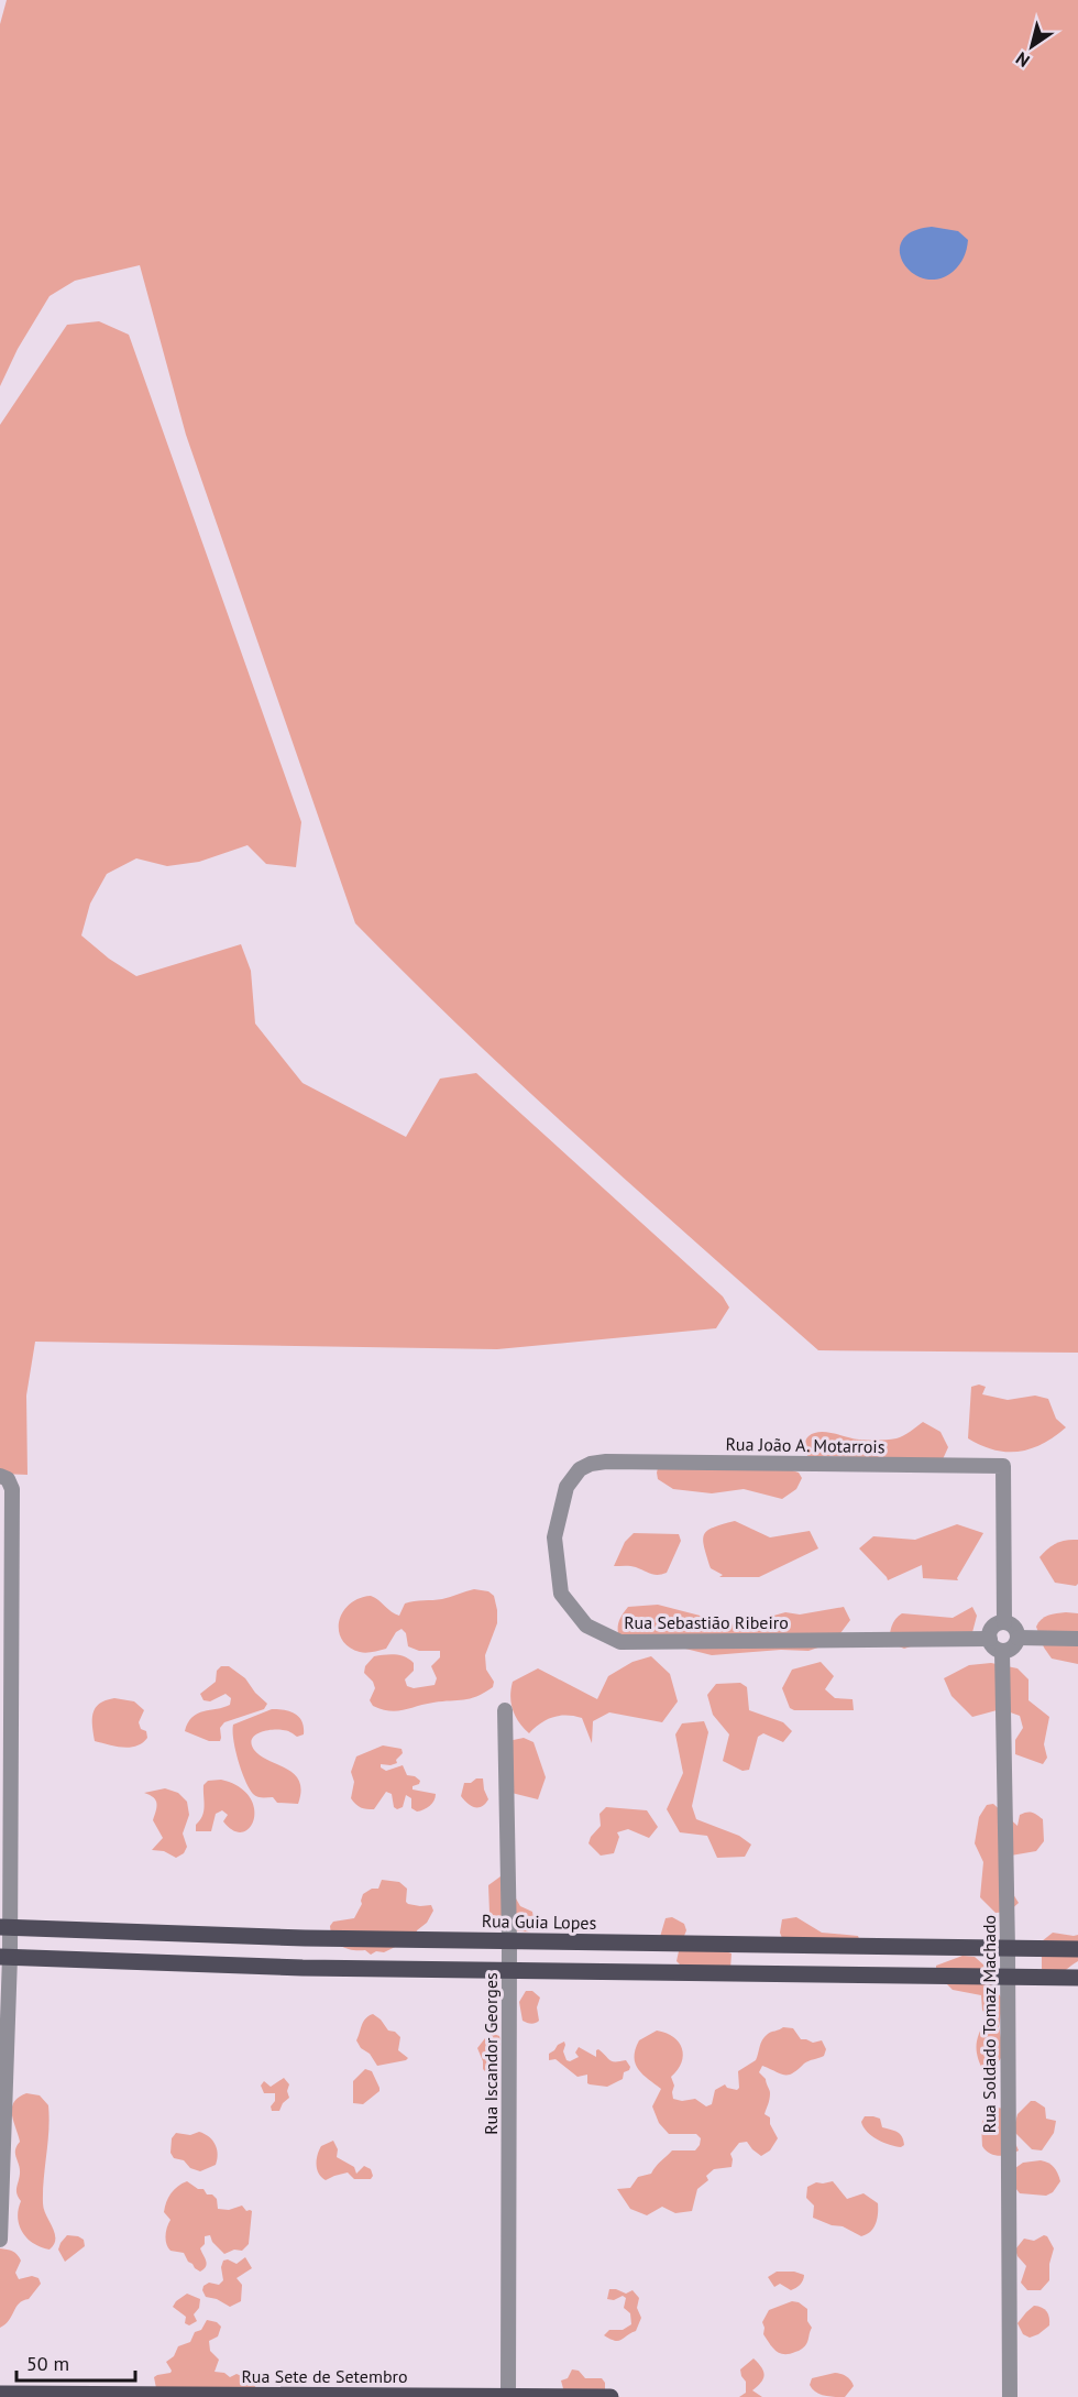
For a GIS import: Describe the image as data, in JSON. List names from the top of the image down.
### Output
{
  "streets": {
    "main road": ["Rua Guia Lopes", "Rua Sete de Setembro"],
    "street": [
      "Rua João A. Motarrois",
      "Rua Sebastião Ribeiro",
      "Rua Soldado Tomaz Machado",
      "Rua Iscandor Georges"
    ]
  },
  "crossings": [
    ["Rua João A. Motarrois", "Rua Sebastião Ribeiro"],
    ["Rua João A. Motarrois", "Rua Soldado Tomaz Machado"],
    ["Rua Sebastião Ribeiro", "Rua Soldado Tomaz Machado"],
    ["Rua Guia Lopes", "Rua Soldado Tomaz Machado"],
    ["Rua Guia Lopes", "Rua Iscandor Georges"],
    ["Rua Iscandor Georges", "Rua Sete de Setembro"]
  ],
  "scale_bar": "50 m",
  "north": "bottom left"
}
